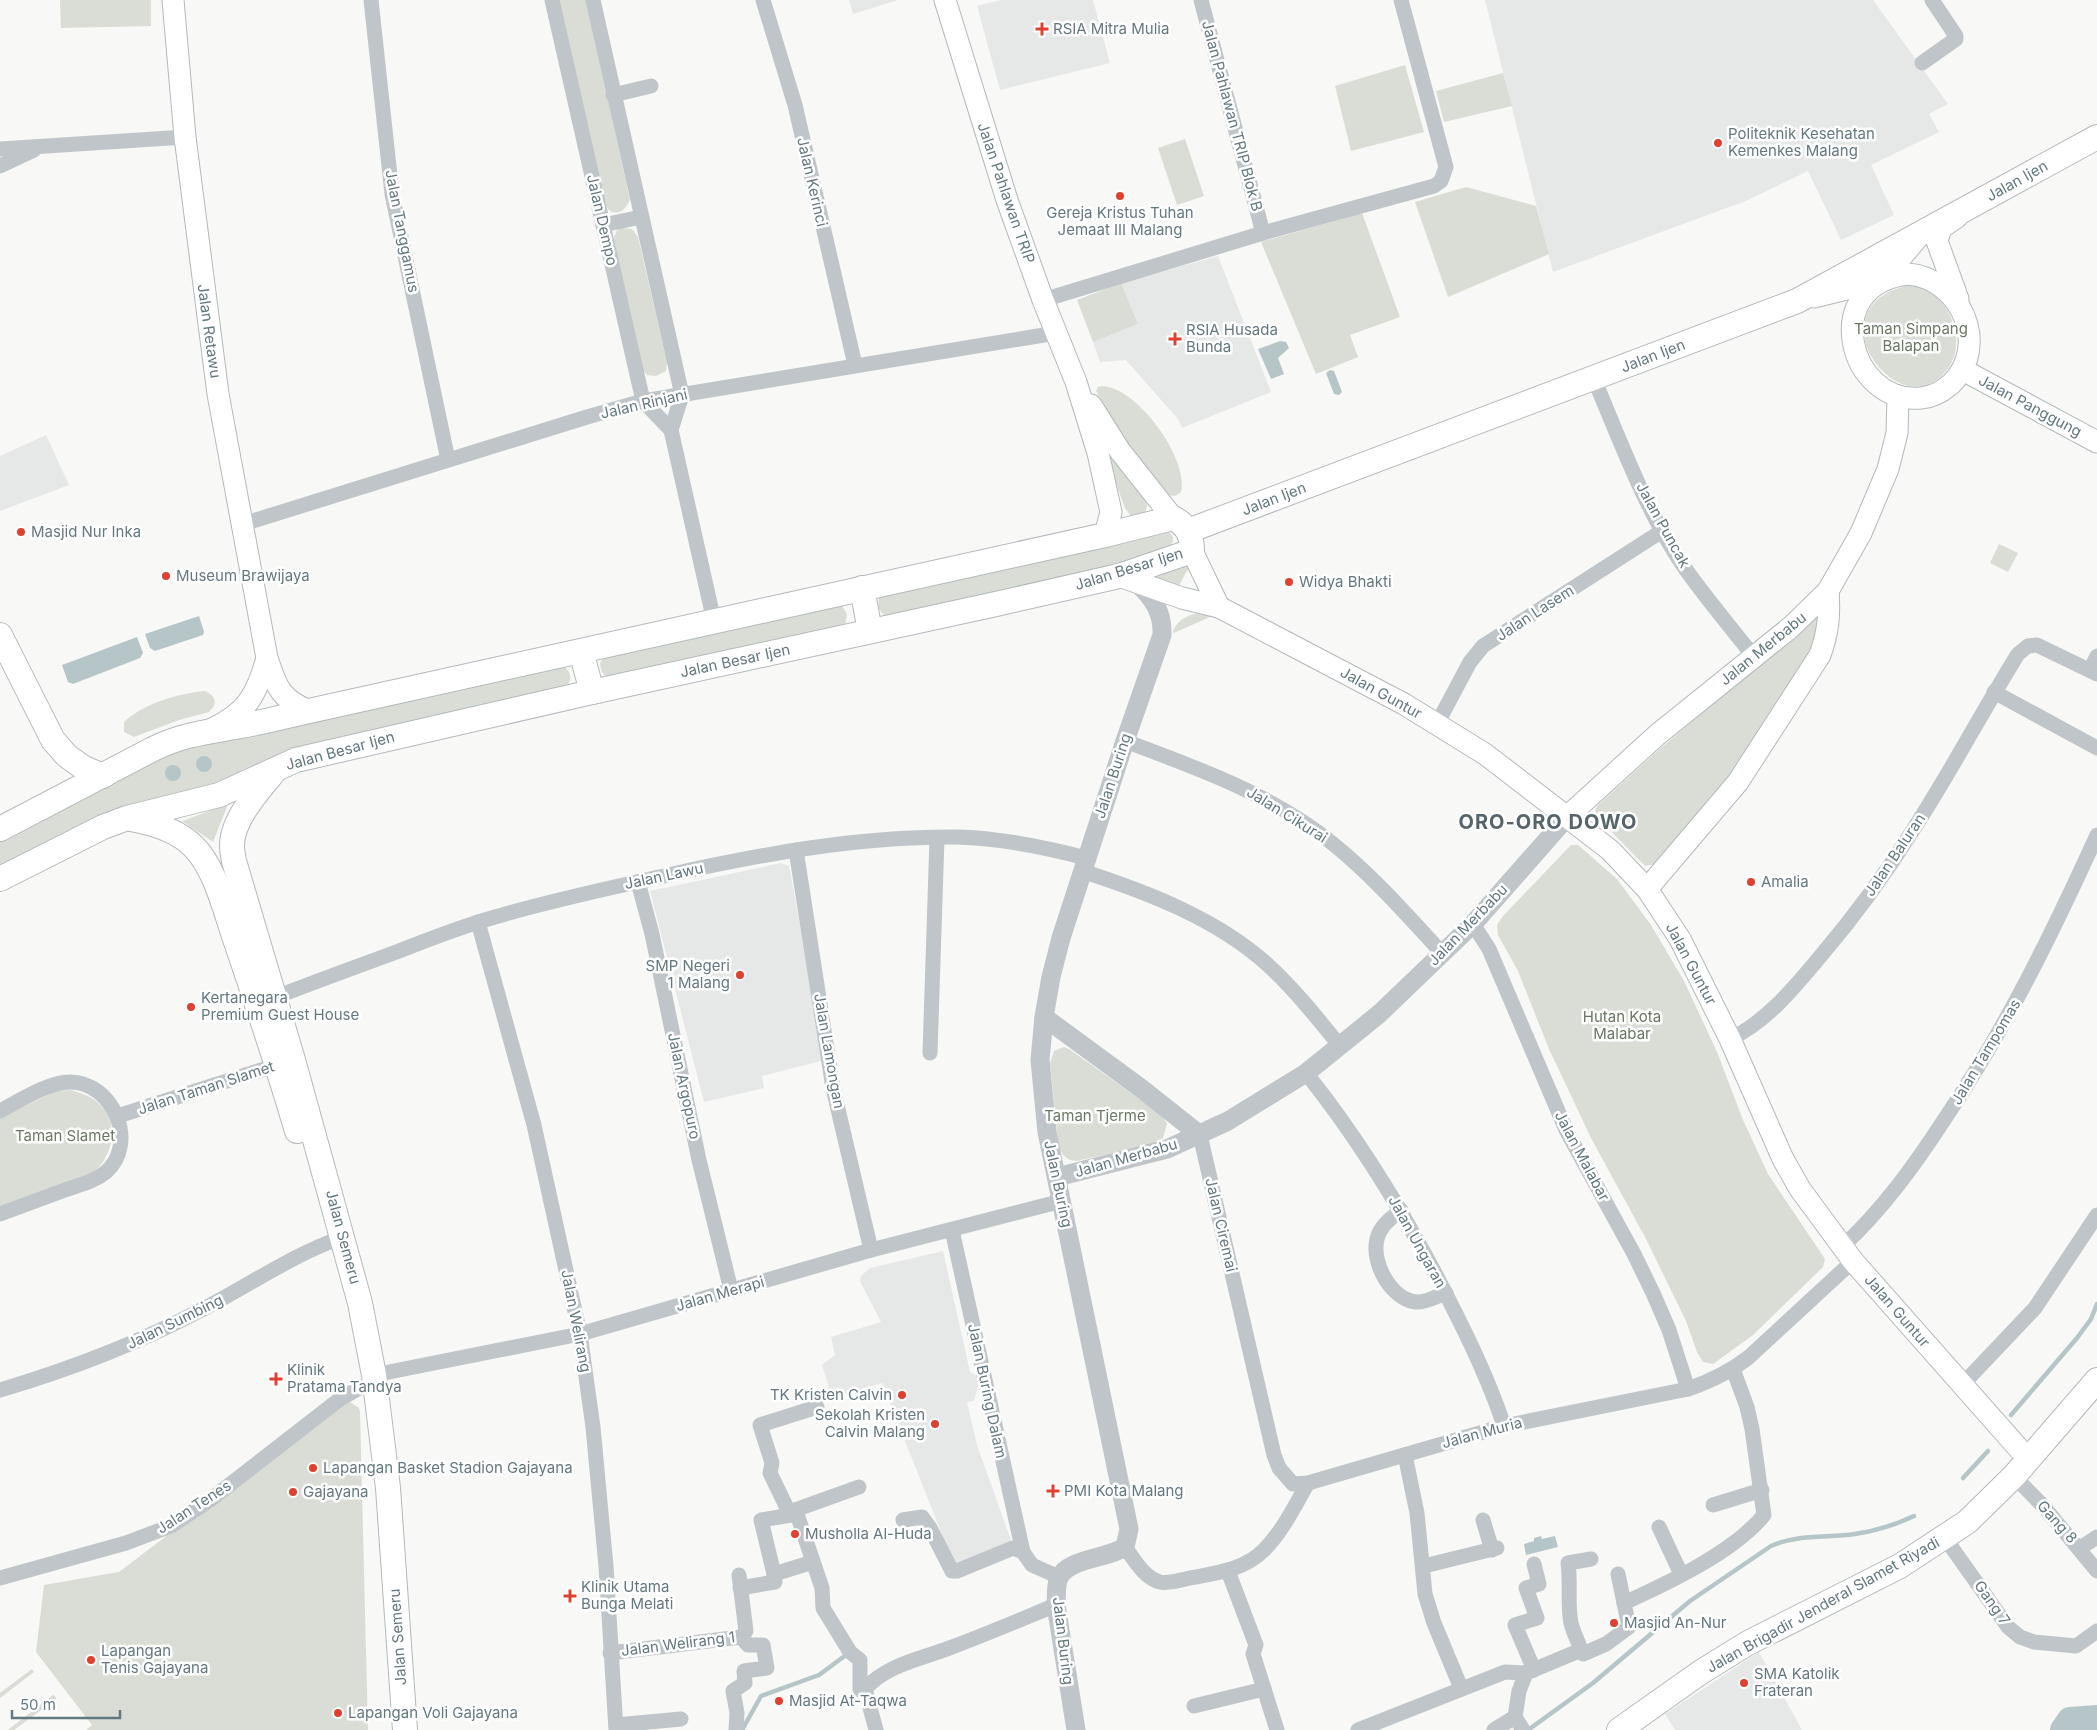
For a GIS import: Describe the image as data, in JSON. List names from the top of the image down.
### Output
{
  "streets": {
    "main road": [
      "Jalan Ijen",
      "Jalan Pahlawan TRIP",
      "Jalan Retawu",
      "Jalan Panggung",
      "Jalan Besar Ijen",
      "Jalan Merbabu",
      "Jalan Guntur",
      "Jalan Semeru",
      "Jalan Brigadir Jenderal Slamet Riyadi"
    ],
    "street": [
      "Jalan Pahlawan TRIP Blok B",
      "Jalan Kerinci",
      "Jalan Dempo",
      "Jalan Tanggamus",
      "Jalan Rinjani",
      "Jalan Puncak",
      "Jalan Lasem",
      "Jalan Buring",
      "Jalan Cikurai",
      "Jalan Baluran",
      "Jalan Lawu",
      "Jalan Lamongan",
      "Jalan Tampomas",
      "Jalan Argopuro",
      "Jalan Taman Slamet",
      "Jalan Malabar",
      "Jalan Ciremai",
      "Jalan Ungaran",
      "Jalan Merapi",
      "Jalan Welirang",
      "Jalan Sumbing",
      "Jalan Buring Dalam",
      "Jalan Muria",
      "Jalan Tenes",
      "Gang 8",
      "Gang 7",
      "Jalan Welirang 1"
    ]
  },
  "crossings": [
    ["Jalan Ijen", "Jalan Pahlawan TRIP"],
    ["Jalan Ijen", "Jalan Puncak"],
    ["Jalan Ijen", "Jalan Besar Ijen"],
    ["Jalan Kerinci", "Jalan Rinjani"],
    ["Jalan Pahlawan TRIP", "Jalan Rinjani"],
    ["Jalan Pahlawan TRIP", "Jalan Besar Ijen"],
    ["Jalan Pahlawan TRIP", "Jalan Guntur"],
    ["Jalan Dempo", "Jalan Rinjani"],
    ["Jalan Tanggamus", "Jalan Rinjani"],
    ["Jalan Retawu", "Jalan Rinjani"],
    ["Jalan Panggung", "Jalan Merbabu"],
    ["Jalan Puncak", "Jalan Lasem"],
    ["Jalan Puncak", "Jalan Merbabu"],
    ["Jalan Besar Ijen", "Jalan Guntur"],
    ["Jalan Besar Ijen", "Jalan Buring"],
    ["Jalan Besar Ijen", "Jalan Semeru"],
    ["Jalan Lasem", "Jalan Guntur"],
    ["Jalan Merbabu", "Jalan Guntur"],
    ["Jalan Merbabu", "Jalan Buring"],
    ["Jalan Merbabu", "Jalan Cikurai"],
    ["Jalan Merbabu", "Jalan Lawu"],
    ["Jalan Merbabu", "Jalan Malabar"],
    ["Jalan Merbabu", "Jalan Ciremai"],
    ["Jalan Merbabu", "Jalan Ungaran"],
    ["Jalan Guntur", "Jalan Buring"],
    ["Jalan Guntur", "Jalan Baluran"],
    ["Jalan Guntur", "Jalan Tampomas"],
    ["Jalan Guntur", "Jalan Muria"],
    ["Jalan Guntur", "Gang 8"],
    ["Jalan Guntur", "Jalan Brigadir Jenderal Slamet Riyadi"],
    ["Jalan Buring", "Jalan Cikurai"],
    ["Jalan Buring", "Jalan Lawu"],
    ["Jalan Buring", "Jalan Merapi"],
    ["Jalan Lawu", "Jalan Lamongan"],
    ["Jalan Lawu", "Jalan Argopuro"],
    ["Jalan Lawu", "Jalan Semeru"],
    ["Jalan Lawu", "Jalan Welirang"],
    ["Jalan Lamongan", "Jalan Merapi"],
    ["Jalan Tampomas", "Jalan Muria"],
    ["Jalan Argopuro", "Jalan Merapi"],
    ["Jalan Taman Slamet", "Jalan Semeru"],
    ["Jalan Malabar", "Jalan Muria"],
    ["Jalan Ciremai", "Jalan Muria"],
    ["Jalan Semeru", "Jalan Merapi"],
    ["Jalan Semeru", "Jalan Sumbing"],
    ["Jalan Semeru", "Jalan Tenes"],
    ["Jalan Ungaran", "Jalan Muria"],
    ["Jalan Merapi", "Jalan Welirang"],
    ["Jalan Merapi", "Jalan Buring Dalam"],
    ["Jalan Merapi", "Jalan Tenes"],
    ["Jalan Welirang", "Jalan Welirang 1"],
    ["Gang 8", "Jalan Brigadir Jenderal Slamet Riyadi"],
    ["Gang 7", "Jalan Brigadir Jenderal Slamet Riyadi"]
  ],
  "districts": ["ORO-ORO DOWO"],
  "parks": [
    "Taman Simpang Balapan",
    "Hutan Kota Malabar",
    "Taman Tjerme",
    "Taman Slamet"
  ],
  "places": {
    "health": [
      "RSIA Mitra Mulia",
      "RSIA Husada Bunda",
      "Klinik Pratama Tandya",
      "PMI Kota Malang",
      "Klinik Utama Bunga Melati"
    ],
    "other": [
      "Politeknik Kesehatan Kemenkes Malang",
      "Gereja Kristus Tuhan Jemaat III Malang",
      "Masjid Nur Inka",
      "Museum Brawijaya",
      "Widya Bhakti",
      "Amalia",
      "SMP Negeri 1 Malang",
      "Kertanegara Premium Guest House",
      "TK Kristen Calvin",
      "Sekolah Kristen Calvin Malang",
      "Lapangan Basket Stadion Gajayana",
      "Gajayana",
      "Musholla Al-Huda",
      "Masjid An-Nur",
      "Lapangan Tenis Gajayana",
      "SMA Katolik Frateran",
      "Masjid At-Taqwa",
      "Lapangan Voli Gajayana"
    ]
  },
  "scale_bar": "50 m"
}
